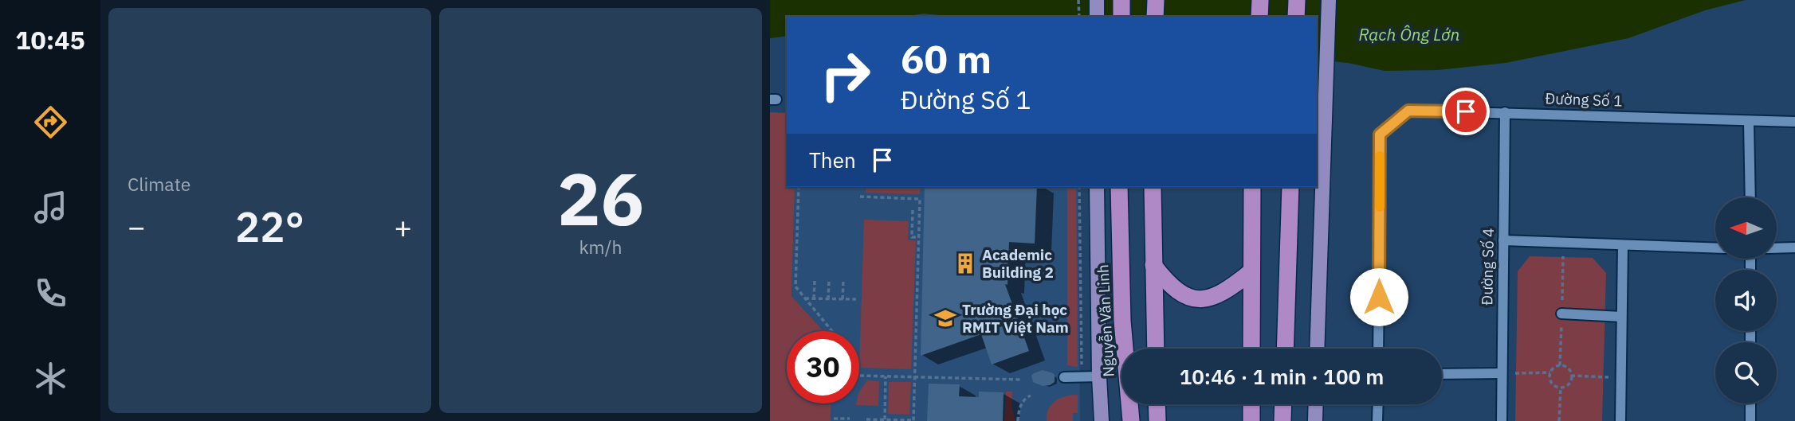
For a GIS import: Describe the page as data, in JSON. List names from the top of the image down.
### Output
{
  "streets": {
    "highway": ["Nguyễn Văn Linh"],
    "street": ["Đường Số 1", "Đường Số 4"]
  },
  "crossings": [
    ["Đường Số 1", "Đường Số 4"]
  ],
  "water": ["Rạch Ông Lớn"],
  "places": {
    "building": ["Academic Building 2"],
    "school or university": ["Trường Đại học RMIT Việt Nam"]
  },
  "north": "left",
  "page": {
    "tabs": "10:45",
    "tile": [
      "Climate",
      ["26", "km/h"]
    ],
    "turn": ["60 m", "Đường Số 1"],
    "then": "Then",
    "heat": ["−", "22°", "+"],
    "limit": "30",
    "trip": "10:46 · 1 min · 100 m"
  }
}
